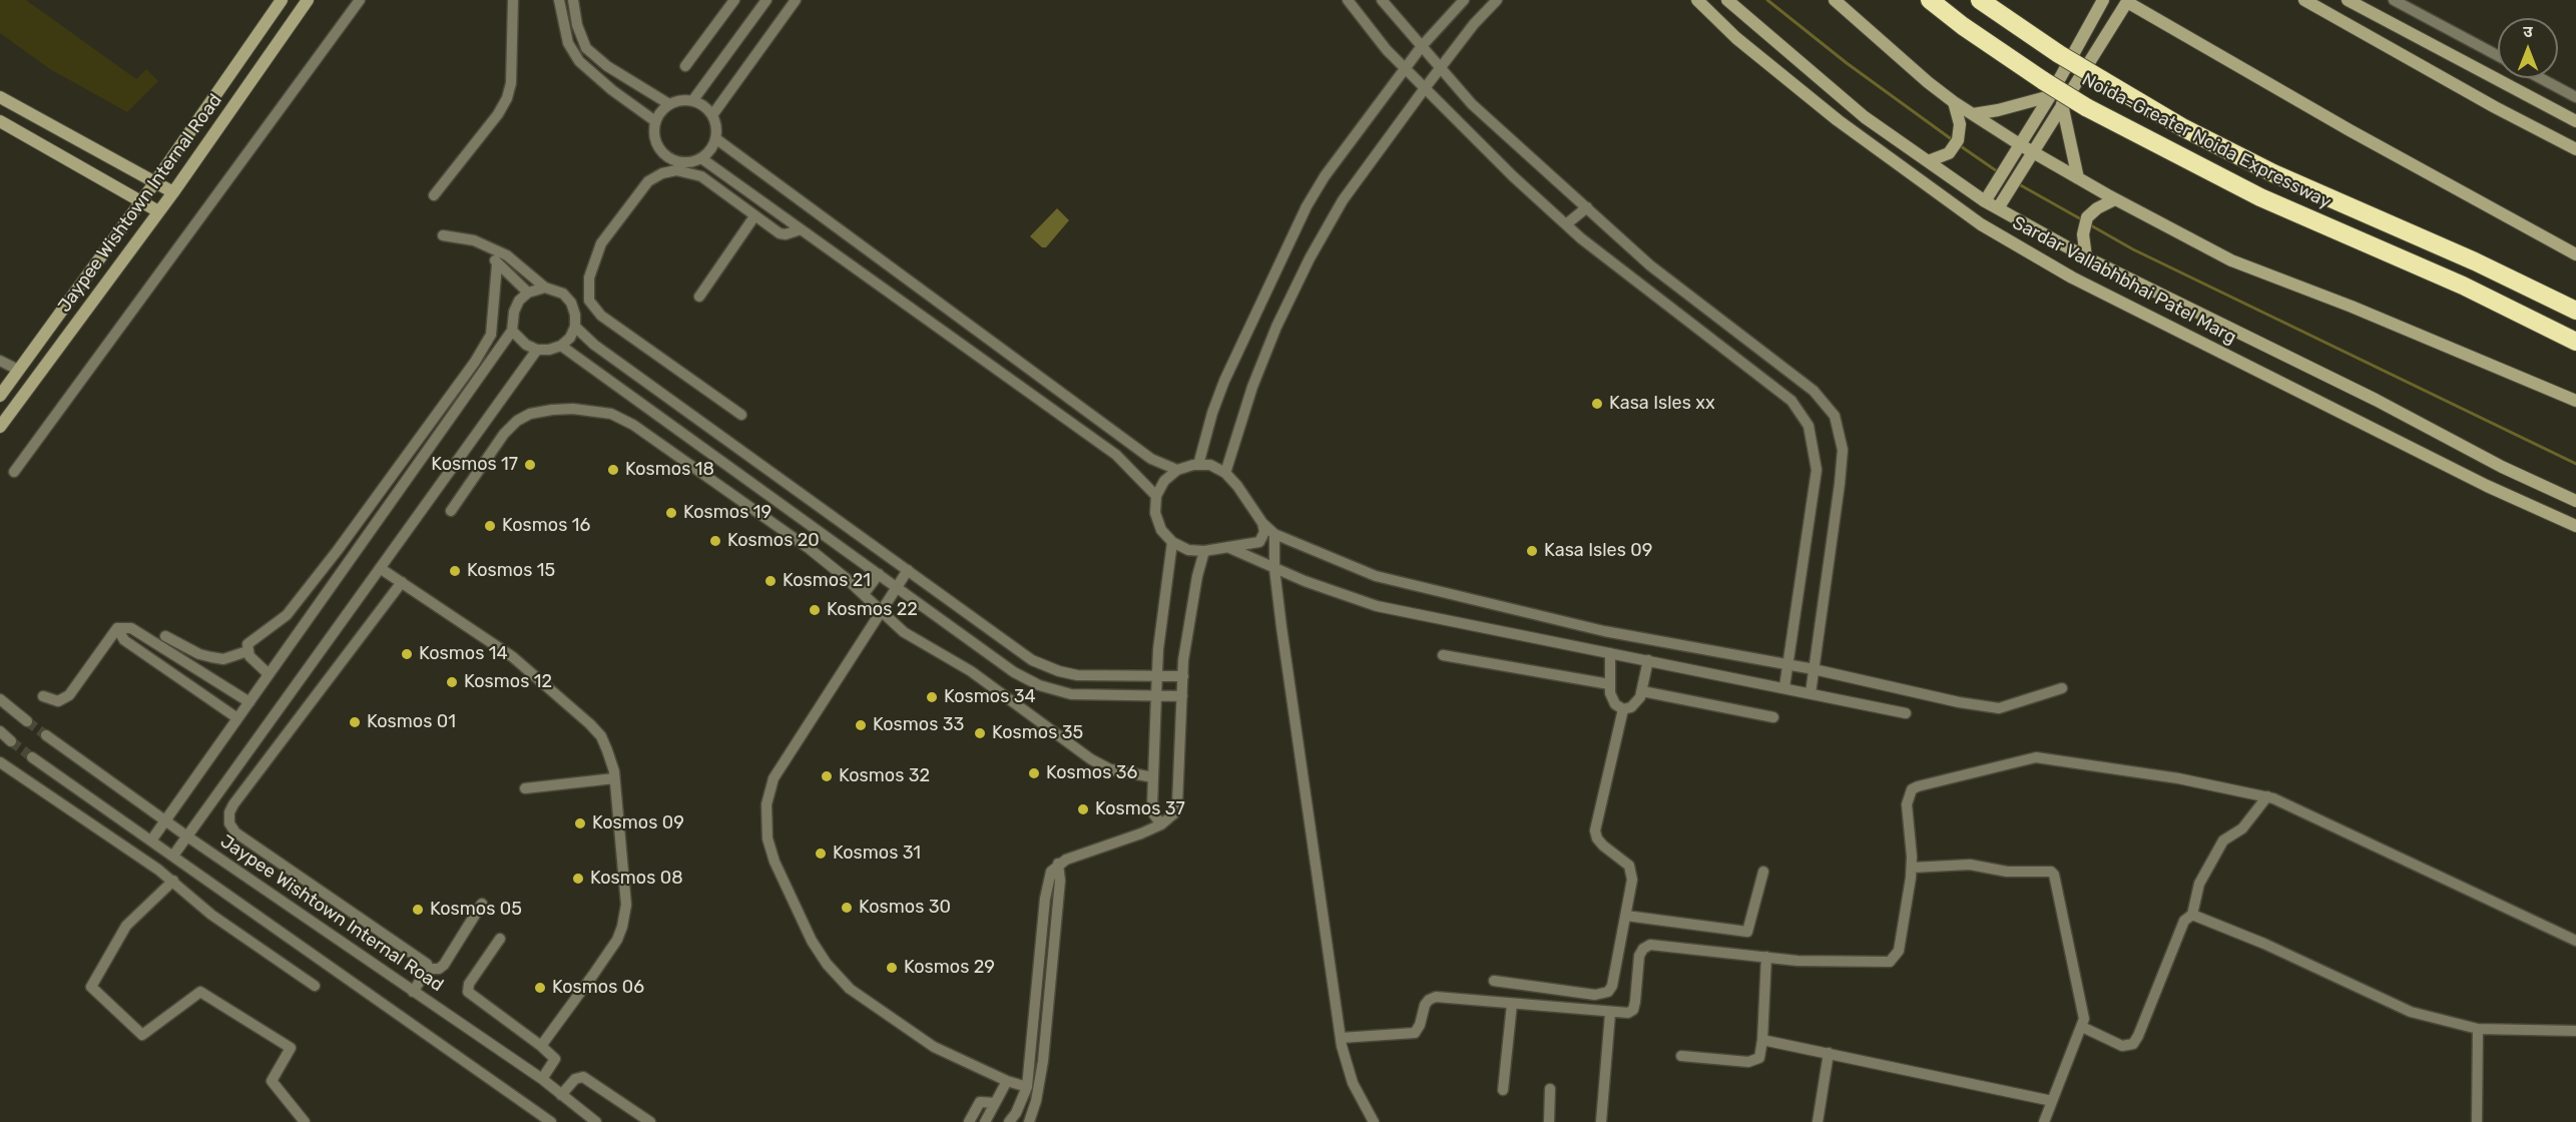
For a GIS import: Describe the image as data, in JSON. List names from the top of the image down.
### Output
{
  "streets": {
    "highway": ["Noida-Greater Noida Expressway"],
    "street": ["Jaypee Wishtown Internal Road", "Sardar Vallabhbhai Patel Marg"]
  },
  "places": [
    "Kasa Isles xx",
    "Kosmos 17",
    "Kosmos 18",
    "Kosmos 19",
    "Kosmos 16",
    "Kosmos 20",
    "Kasa Isles 09",
    "Kosmos 15",
    "Kosmos 21",
    "Kosmos 22",
    "Kosmos 14",
    "Kosmos 12",
    "Kosmos 34",
    "Kosmos 01",
    "Kosmos 33",
    "Kosmos 35",
    "Kosmos 36",
    "Kosmos 32",
    "Kosmos 37",
    "Kosmos 09",
    "Kosmos 31",
    "Kosmos 08",
    "Kosmos 30",
    "Kosmos 05",
    "Kosmos 29",
    "Kosmos 06"
  ],
  "north": "top"
}
